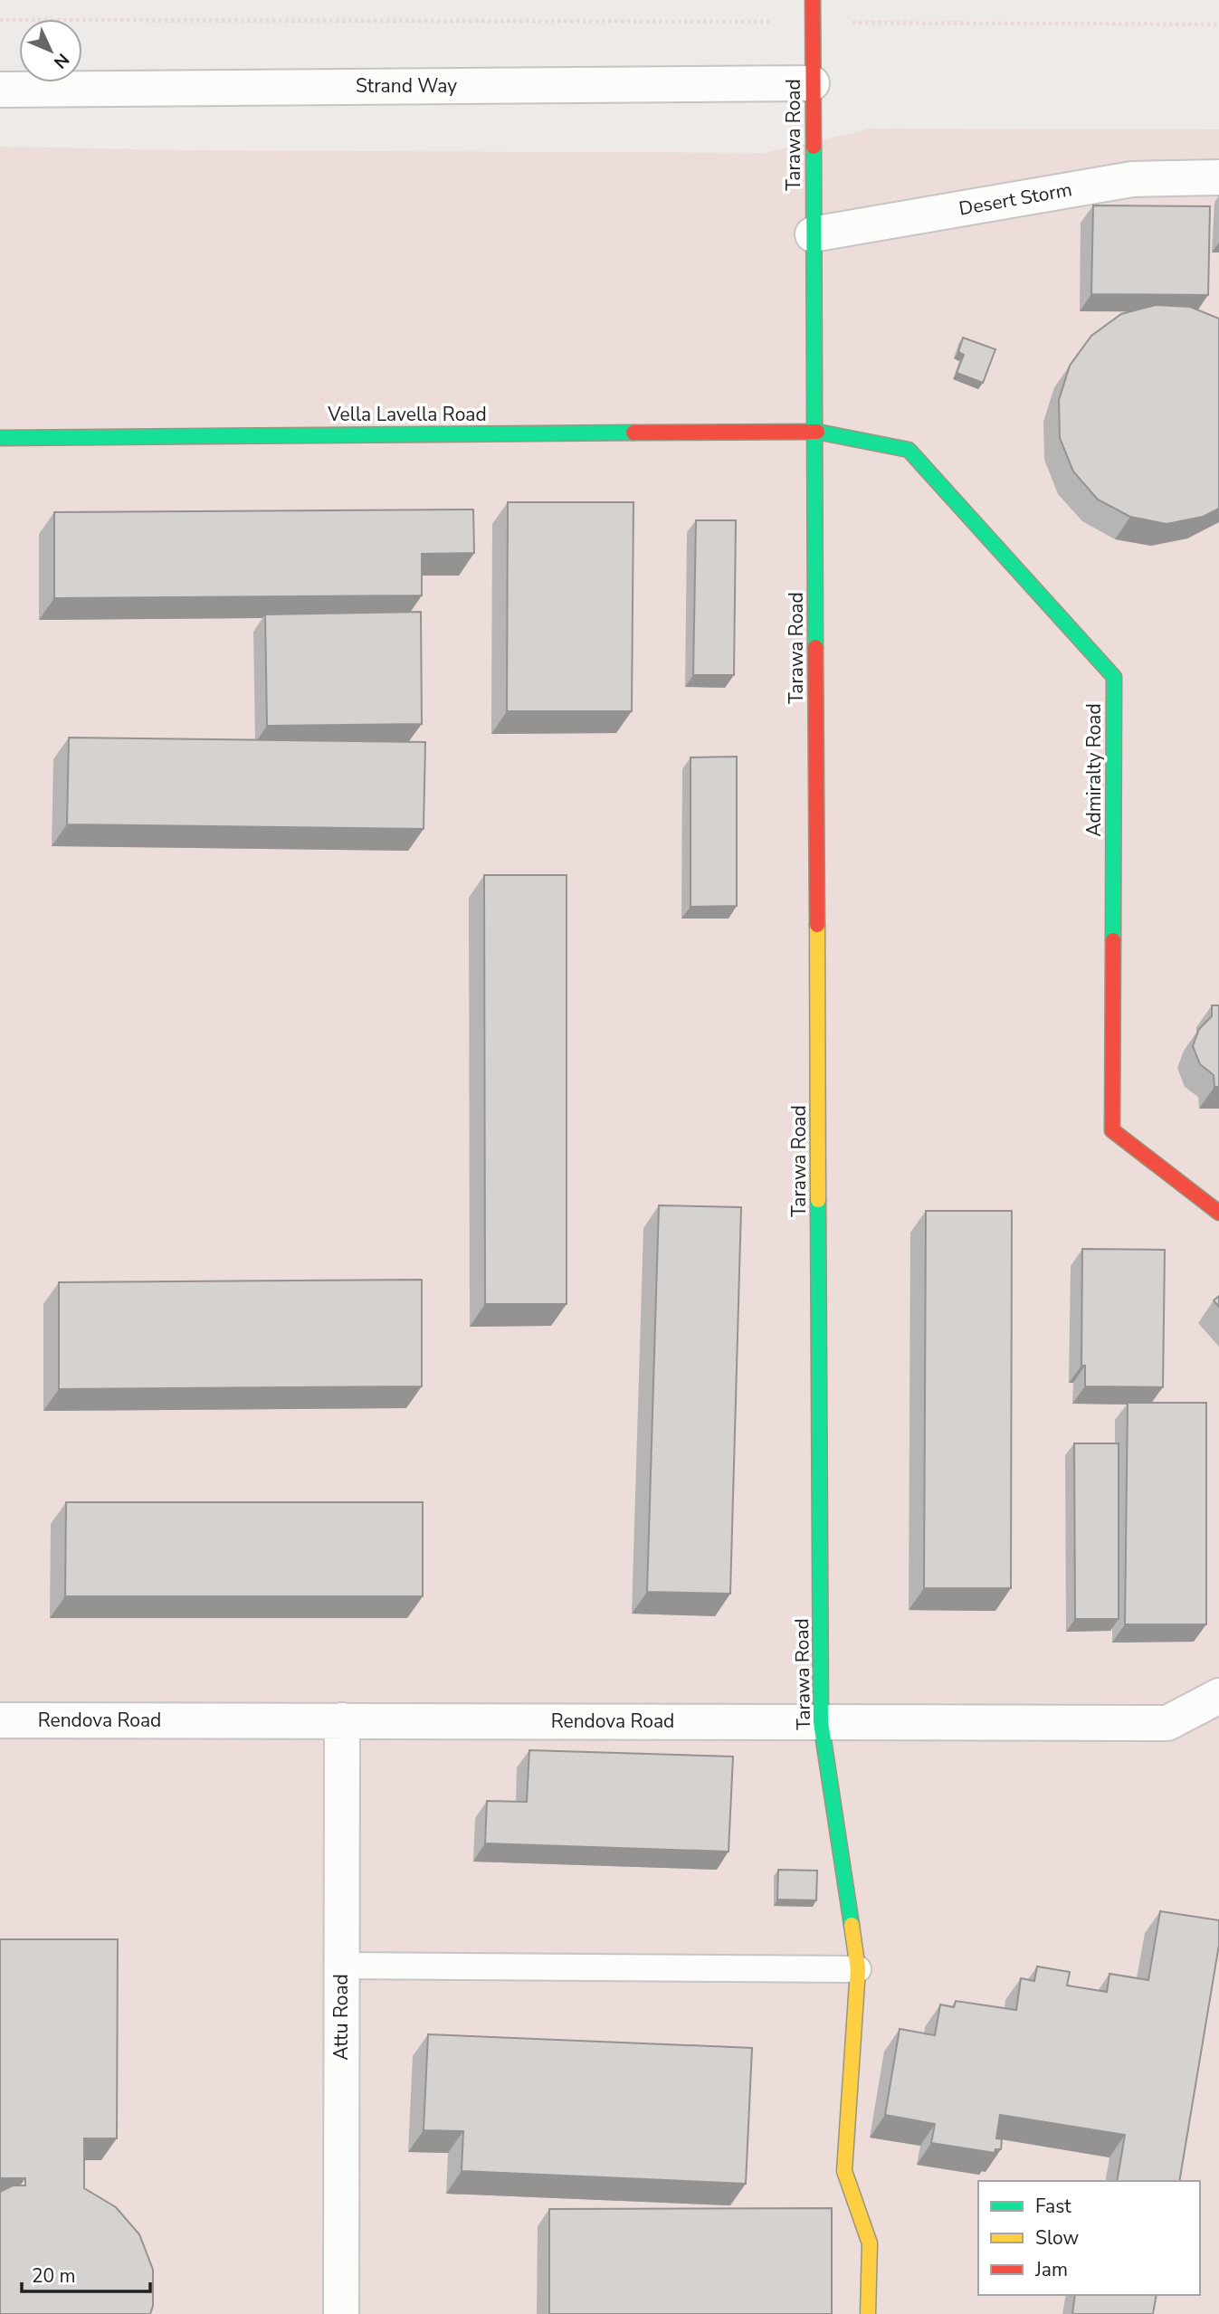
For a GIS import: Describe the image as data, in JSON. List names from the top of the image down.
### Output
{
  "streets": {
    "street": [
      "Strand Way",
      "Tarawa Road",
      "Desert Storm",
      "Vella Lavella Road",
      "Admiralty Road",
      "Rendova Road",
      "Attu Road"
    ]
  },
  "crossings": [
    ["Strand Way", "Tarawa Road"],
    ["Tarawa Road", "Desert Storm"],
    ["Tarawa Road", "Vella Lavella Road"],
    ["Tarawa Road", "Admiralty Road"],
    ["Tarawa Road", "Rendova Road"],
    ["Vella Lavella Road", "Admiralty Road"],
    ["Rendova Road", "Attu Road"]
  ],
  "legend": ["Fast", "Slow", "Jam"],
  "scale_bar": "20 m",
  "north": "bottom right"
}
